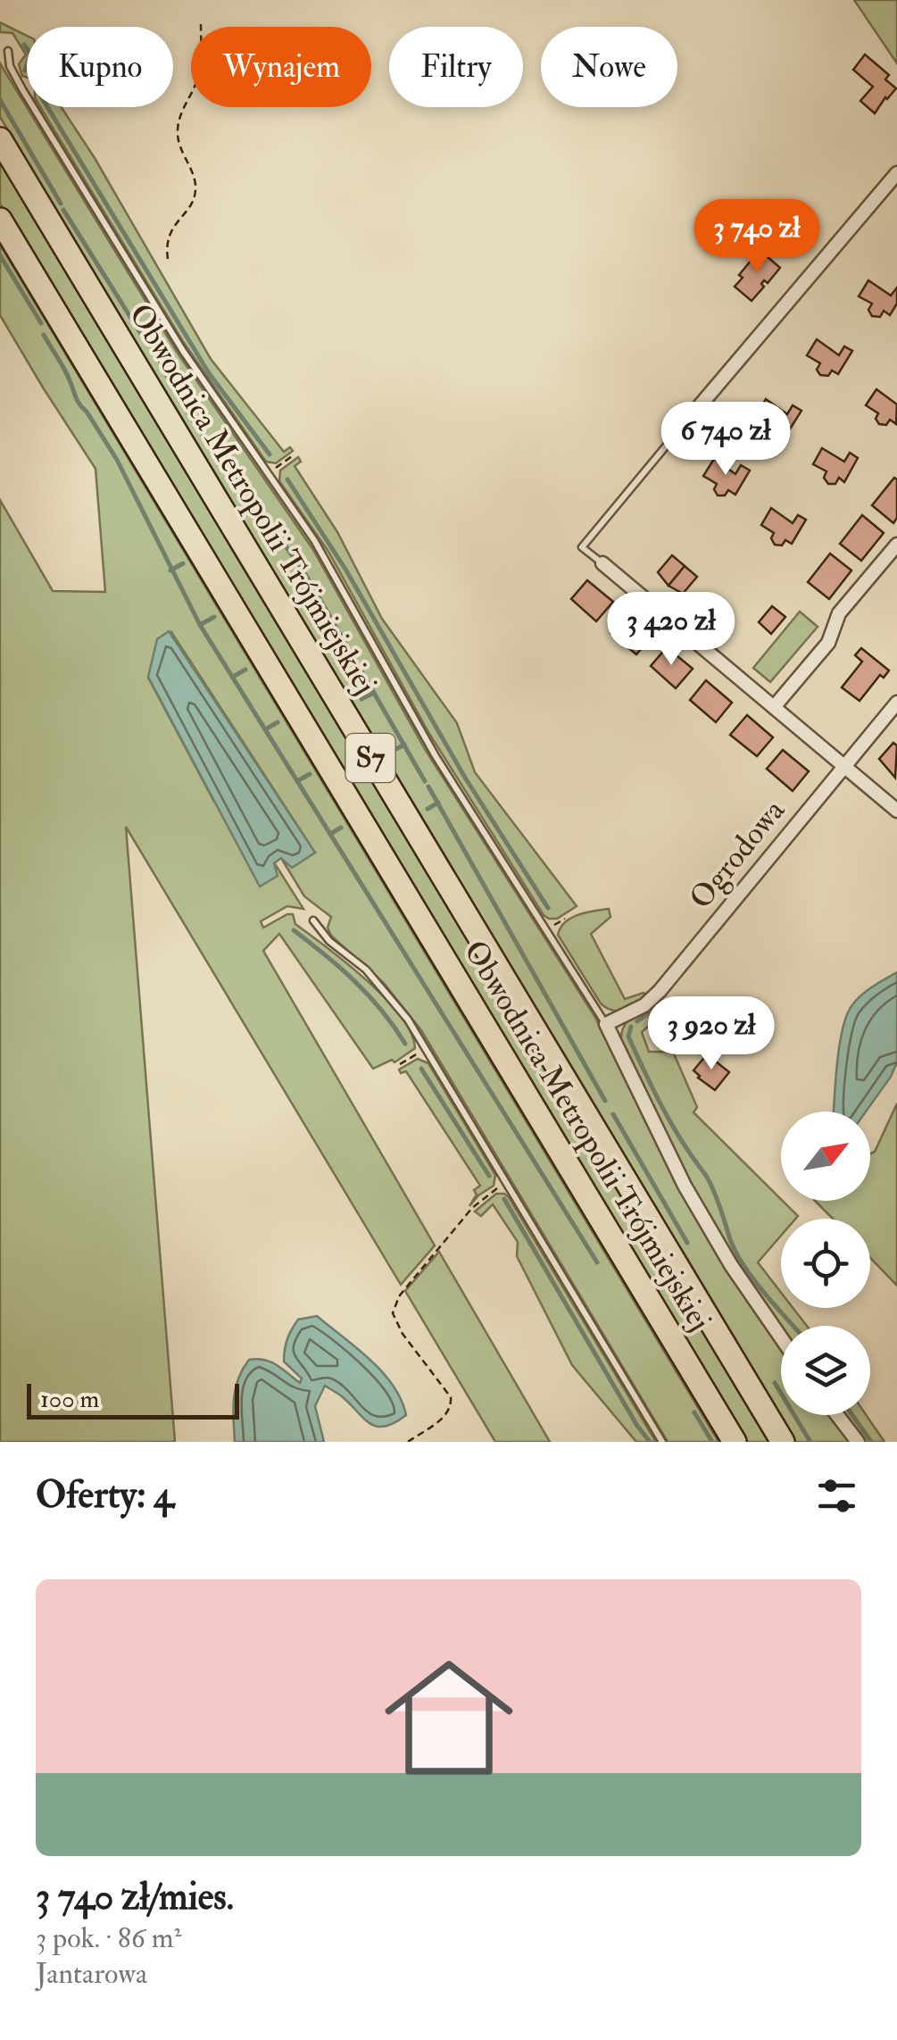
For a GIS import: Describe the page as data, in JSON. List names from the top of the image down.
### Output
{
  "streets": {
    "highway": ["Obwodnica Metropolii Trójmiejskiej", "S7"],
    "street": ["Ogrodowa"]
  },
  "scale_bar": "100 m",
  "north": "top right",
  "page": {
    "chip": [
      "Kupno",
      "Wynajem",
      "Filtry",
      "Nowe"
    ],
    "price": [
      "3 740 zł",
      "6 740 zł",
      "3 420 zł",
      "3 920 zł"
    ],
    "scale": "100 m",
    "heading": "Oferty: 4",
    "list": [
      {
        "name": "3 740 zł/mies.",
        "note": "3 pok. · 86 m² · Jantarowa"
      }
    ]
  }
}
